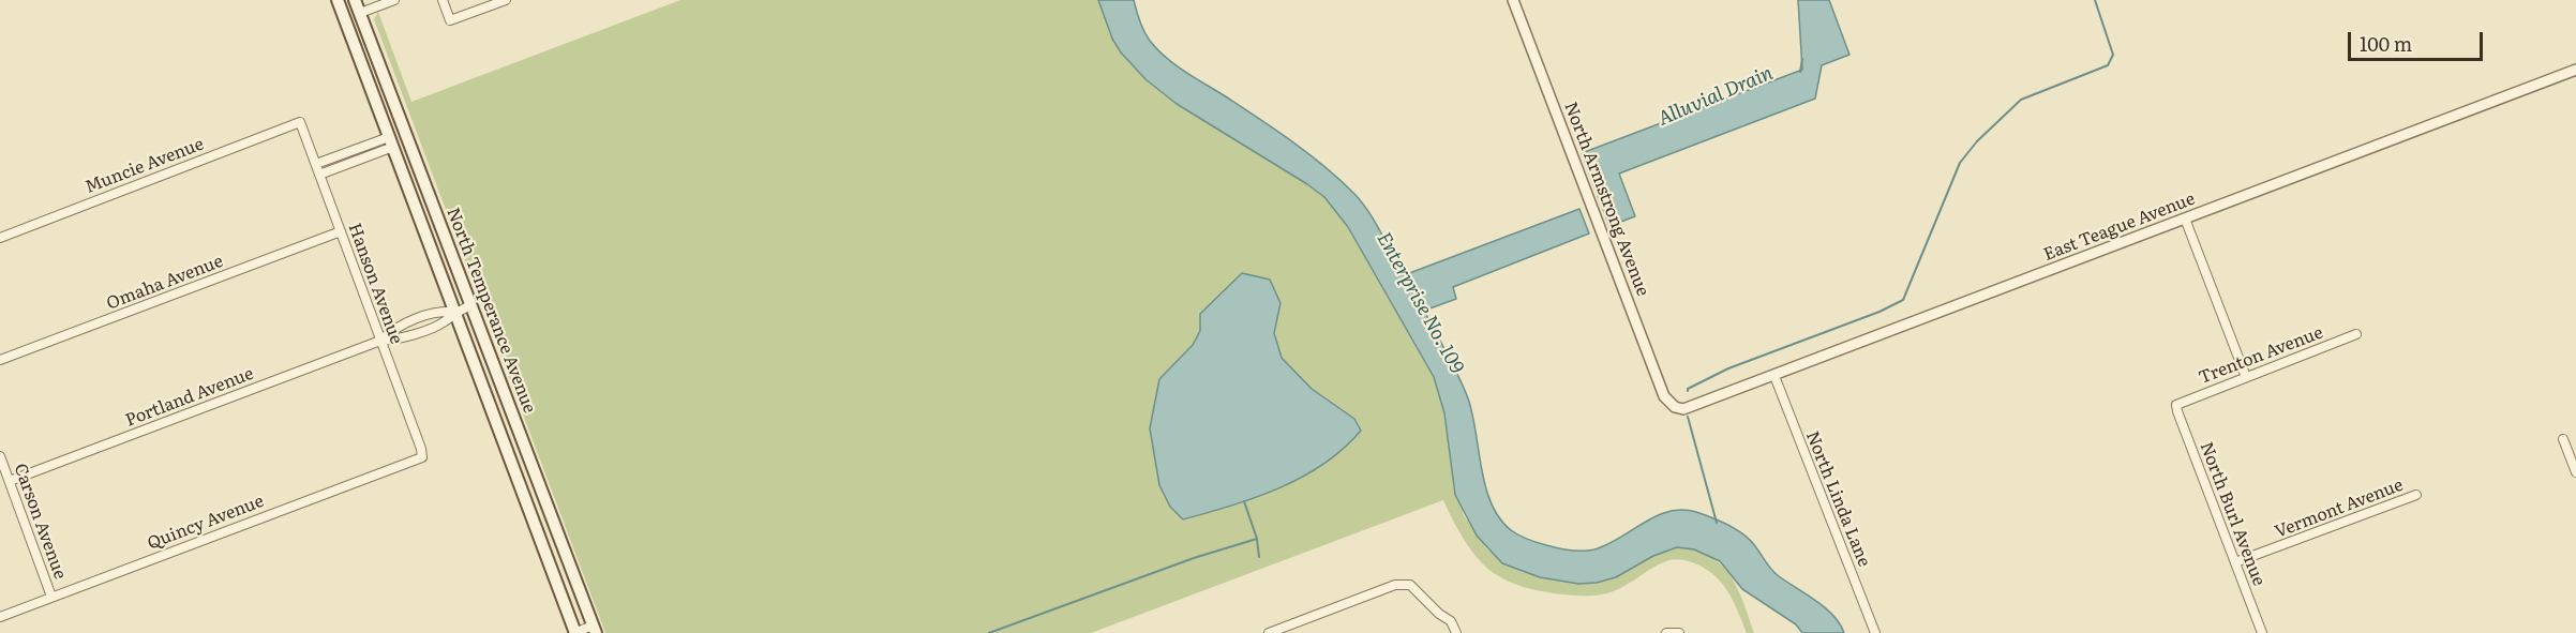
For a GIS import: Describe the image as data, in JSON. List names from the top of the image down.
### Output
{
  "streets": {
    "main road": ["North Temperance Avenue"],
    "street": [
      "Muncie Avenue",
      "North Armstrong Avenue",
      "East Teague Avenue",
      "Omaha Avenue",
      "Hanson Avenue",
      "Trenton Avenue",
      "Portland Avenue",
      "North Linda Lane",
      "Vermont Avenue",
      "North Burl Avenue",
      "Carson Avenue",
      "Quincy Avenue"
    ]
  },
  "crossings": [
    ["Muncie Avenue", "Hanson Avenue"],
    ["North Armstrong Avenue", "East Teague Avenue"],
    ["East Teague Avenue", "North Linda Lane"],
    ["Omaha Avenue", "Hanson Avenue"],
    ["Hanson Avenue", "Portland Avenue"],
    ["Hanson Avenue", "Quincy Avenue"],
    ["North Temperance Avenue", "Portland Avenue"],
    ["Trenton Avenue", "North Burl Avenue"],
    ["Portland Avenue", "Carson Avenue"],
    ["Vermont Avenue", "North Burl Avenue"],
    ["Carson Avenue", "Quincy Avenue"]
  ],
  "water": ["Alluvial Drain", "Enterprise No. 109"],
  "scale_bar": "100 m"
}
